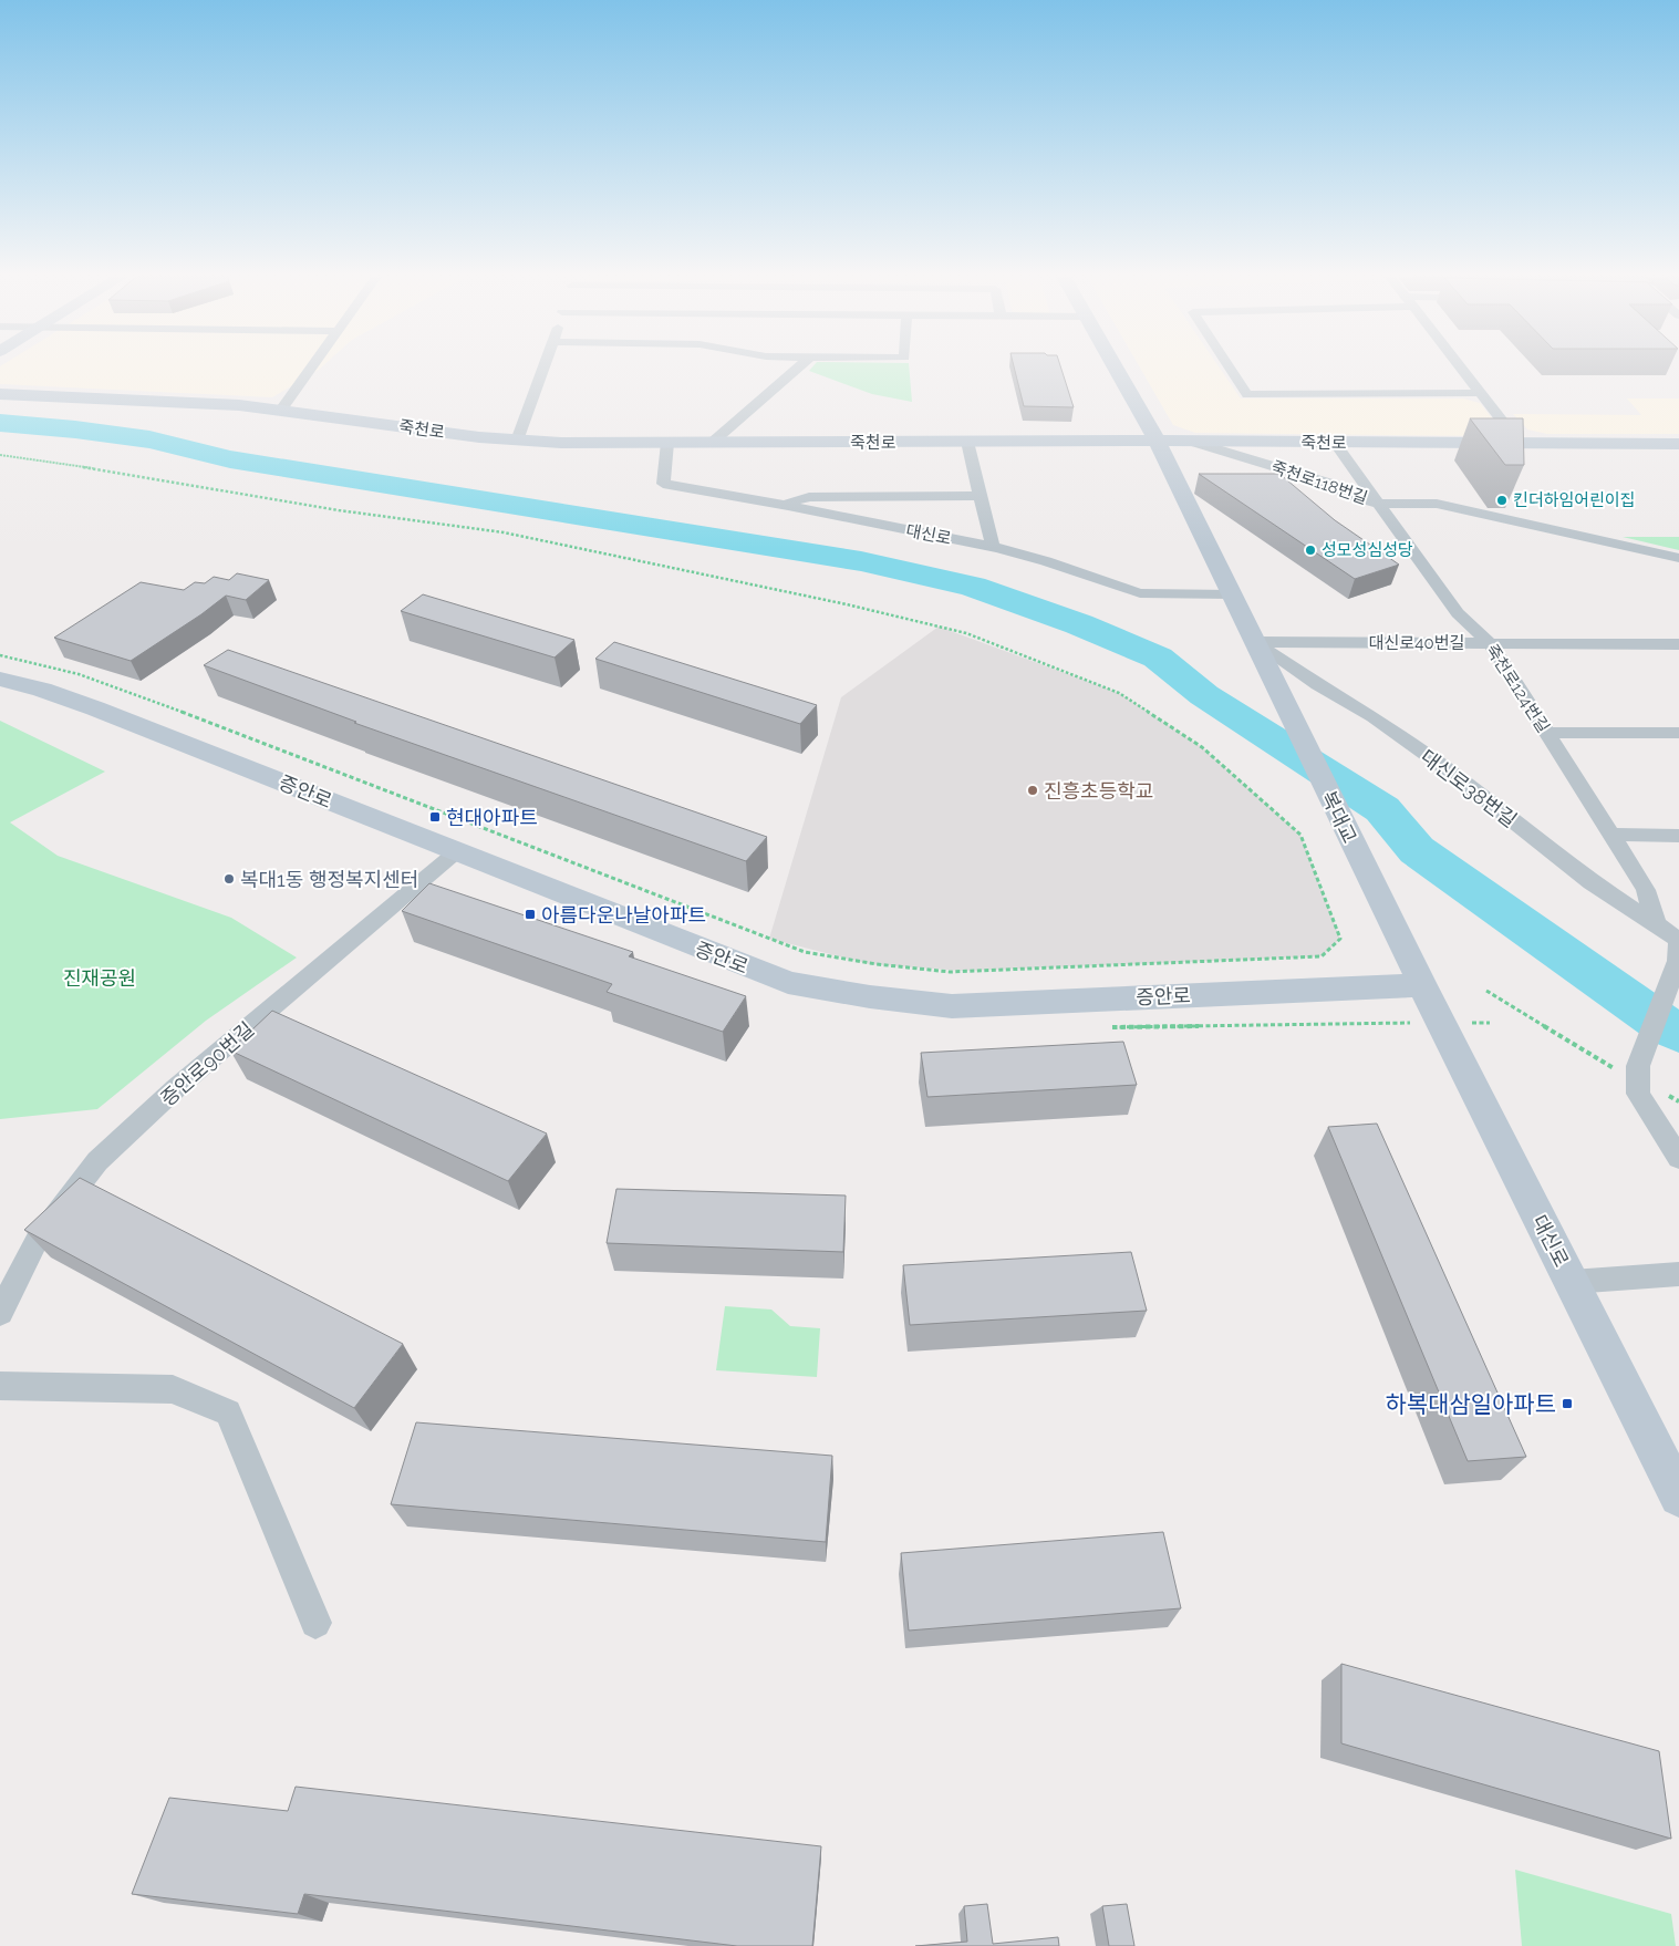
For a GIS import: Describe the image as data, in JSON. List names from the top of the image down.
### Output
{
  "streets": {
    "street": [
      "죽천로",
      "죽천로118번길",
      "대신로",
      "대신로40번길",
      "죽천로124번길",
      "대신로38번길",
      "증안로",
      "복대교",
      "증안로90번길"
    ]
  },
  "crossings": [
    ["죽천로", "죽천로118번길"],
    ["죽천로", "대신로"],
    ["죽천로", "죽천로124번길"],
    ["죽천로118번길", "죽천로124번길"],
    ["대신로", "증안로"],
    ["대신로", "복대교"],
    ["대신로40번길", "죽천로124번길"],
    ["대신로40번길", "대신로38번길"],
    ["대신로40번길", "복대교"],
    ["죽천로124번길", "대신로38번길"],
    ["대신로38번길", "복대교"],
    ["증안로", "복대교"],
    ["증안로", "증안로90번길"]
  ],
  "parks": ["진재공원"],
  "places": {
    "other": [
      "킨더하임어린이집",
      "성모성심성당",
      "진흥초등학교",
      "복대1동 행정복지센터"
    ],
    "transit": ["현대아파트", "아름다운나날아파트", "하복대삼일아파트"]
  }
}
